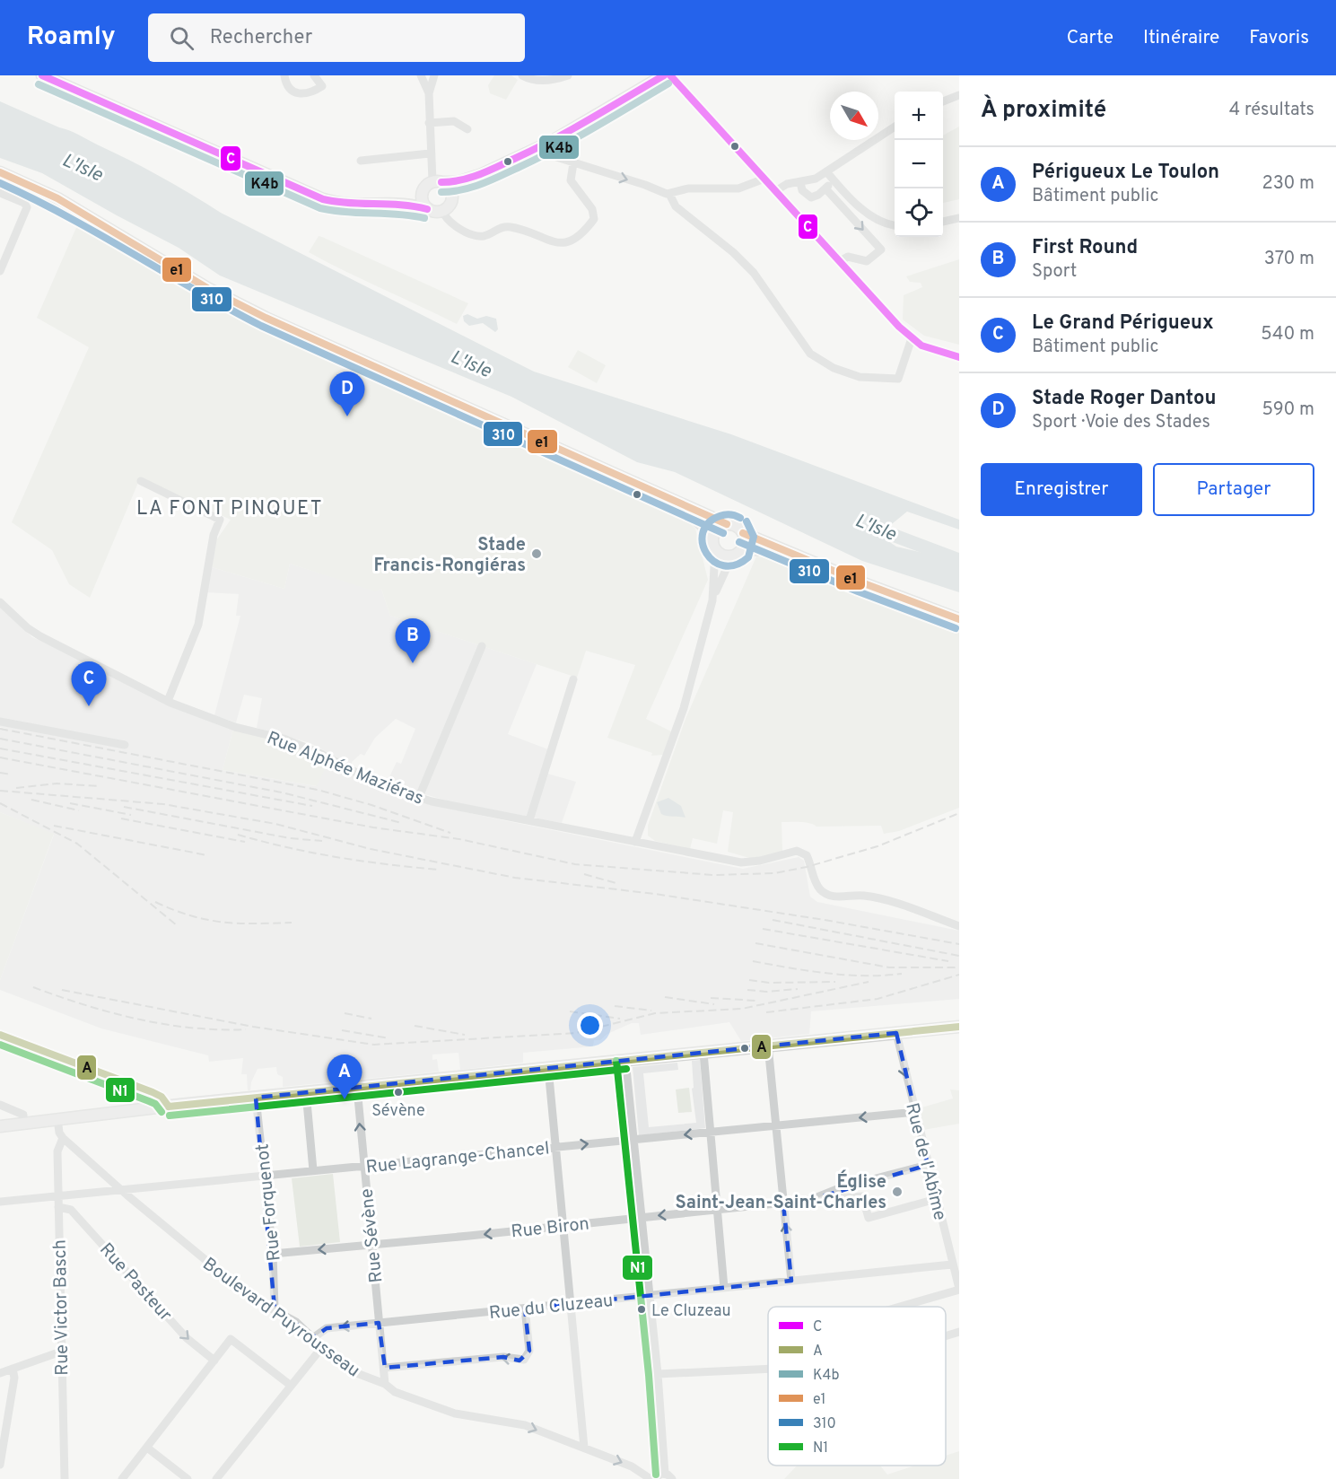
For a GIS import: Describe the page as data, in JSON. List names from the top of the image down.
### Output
{
  "streets": {
    "street": [
      "Rue Alphée Maziéras",
      "Rue Lagrange-Chancel",
      "Rue de l'Abîme",
      "Rue Forquenot",
      "Rue Biron",
      "Rue Sévène",
      "Rue Pasteur",
      "Rue du Cluzeau",
      "Rue Victor Basch",
      "Boulevard Puyrousseau"
    ]
  },
  "crossings": [
    ["Rue Lagrange-Chancel", "Rue de l'Abîme"],
    ["Rue Lagrange-Chancel", "Rue Forquenot"],
    ["Rue Lagrange-Chancel", "Rue Sévène"],
    ["Rue Lagrange-Chancel", "Rue Victor Basch"],
    ["Rue Lagrange-Chancel", "Boulevard Puyrousseau"],
    ["Rue de l'Abîme", "Rue Biron"],
    ["Rue de l'Abîme", "Rue du Cluzeau"],
    ["Rue Forquenot", "Rue Biron"],
    ["Rue Forquenot", "Boulevard Puyrousseau"],
    ["Rue Biron", "Rue Sévène"],
    ["Rue Sévène", "Rue du Cluzeau"],
    ["Rue Sévène", "Boulevard Puyrousseau"],
    ["Rue Pasteur", "Rue Victor Basch"],
    ["Rue du Cluzeau", "Boulevard Puyrousseau"],
    ["Rue Victor Basch", "Boulevard Puyrousseau"]
  ],
  "one_way": ["Rue Biron", "Rue Pasteur", "Boulevard Puyrousseau"],
  "districts": ["LA FONT PINQUET"],
  "water": ["L'Isle"],
  "places": [
    "Stade Francis-Rongiéras",
    "Sévène",
    "Église Saint-Jean-Saint-Charles",
    "Le Cluzeau"
  ],
  "lines": [
    "transit line C",
    "transit line K4b",
    "transit line e1",
    "transit line 310",
    "transit line A",
    "transit line N1"
  ],
  "legend": [
    "C",
    "A",
    "K4b",
    "e1",
    "310",
    "N1"
  ],
  "north": "bottom right",
  "page": {
    "header": "Roamly",
    "search": "Rechercher",
    "nav": ["Carte", "Itinéraire", "Favoris"],
    "heading": ["À proximité", "4 résultats"],
    "map_buttons": ["+", "−"],
    "list": [
      {
        "mark": "A",
        "name": "Périgueux Le Toulon",
        "note": "Bâtiment public",
        "value": "230 m"
      },
      {
        "mark": "B",
        "name": "First Round",
        "note": "Sport",
        "value": "370 m"
      },
      {
        "mark": "C",
        "name": "Le Grand Périgueux",
        "note": "Bâtiment public",
        "value": "540 m"
      },
      {
        "mark": "D",
        "name": "Stade Roger Dantou",
        "note": "Sport · Voie des Stades",
        "value": "590 m"
      }
    ],
    "pins": [
      "D",
      "B",
      "C",
      "A"
    ],
    "buttons": ["Enregistrer", "Partager"]
  }
}
